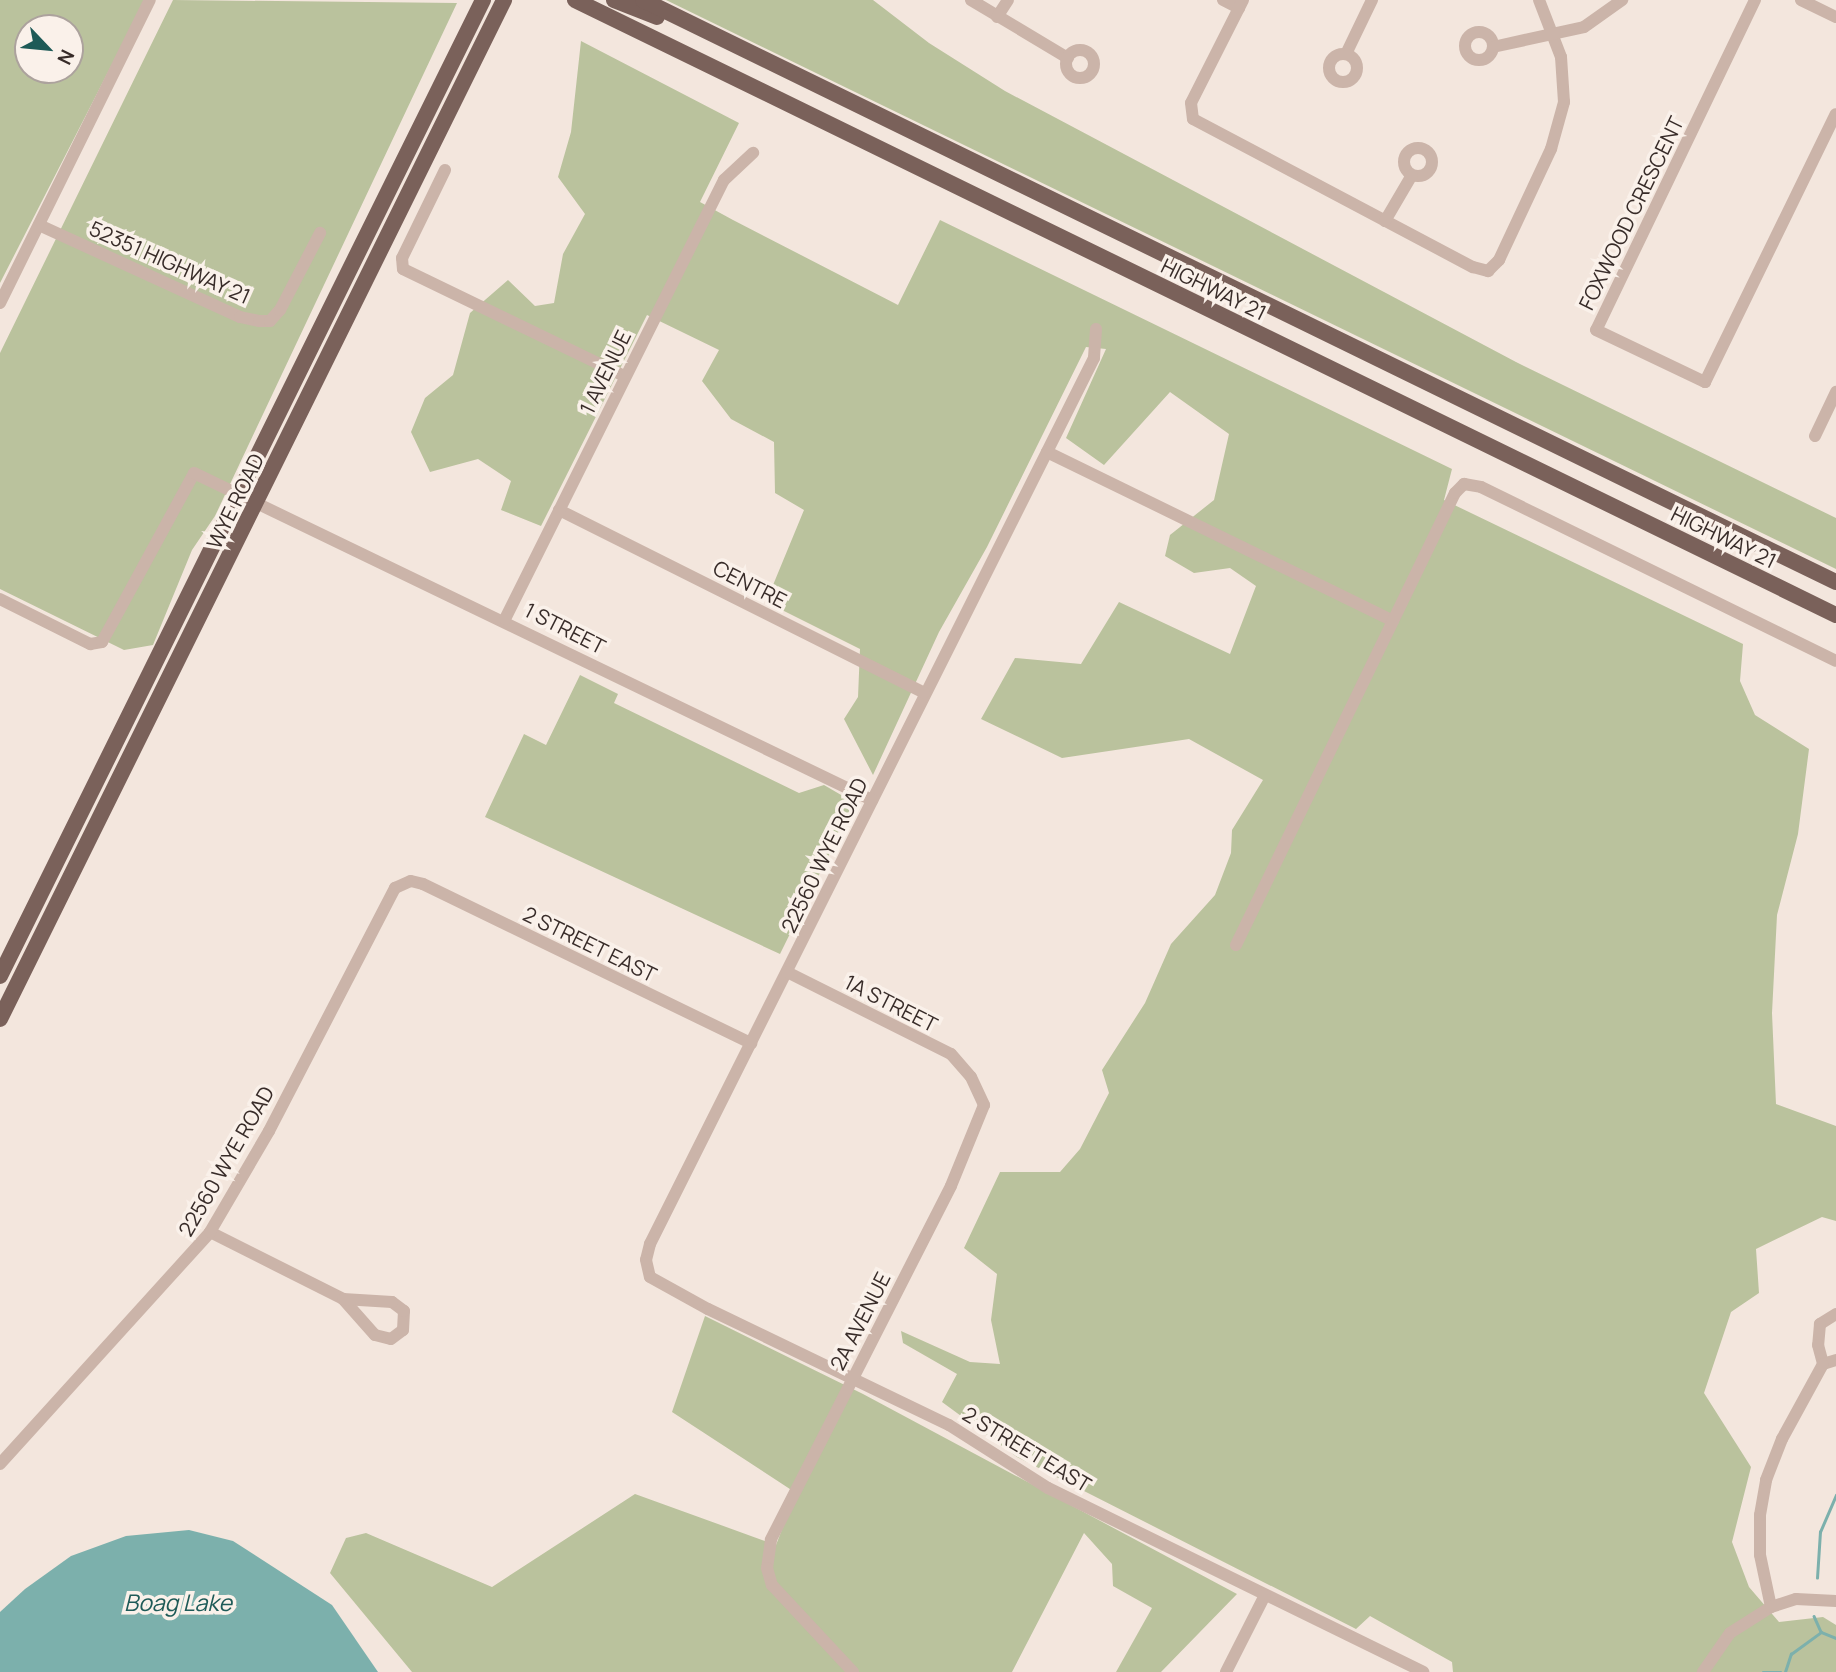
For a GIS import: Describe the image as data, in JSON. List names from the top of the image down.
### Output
{
  "streets": {
    "main road": ["HIGHWAY 21", "WYE ROAD"],
    "street": [
      "FOXWOOD CRESCENT",
      "52351 HIGHWAY 21",
      "1 AVENUE",
      "CENTRE",
      "1 STREET",
      "22560 WYE ROAD",
      "2 STREET EAST",
      "1A STREET",
      "2A AVENUE"
    ]
  },
  "crossings": [
    ["1 AVENUE", "CENTRE"],
    ["1 AVENUE", "1 STREET"],
    ["WYE ROAD", "1 STREET"],
    ["CENTRE", "22560 WYE ROAD"],
    ["1 STREET", "22560 WYE ROAD"],
    ["22560 WYE ROAD", "2 STREET EAST"],
    ["22560 WYE ROAD", "1A STREET"],
    ["2 STREET EAST", "2A AVENUE"],
    ["1A STREET", "2A AVENUE"]
  ],
  "water": ["Boag Lake"],
  "north": "bottom right"
}
